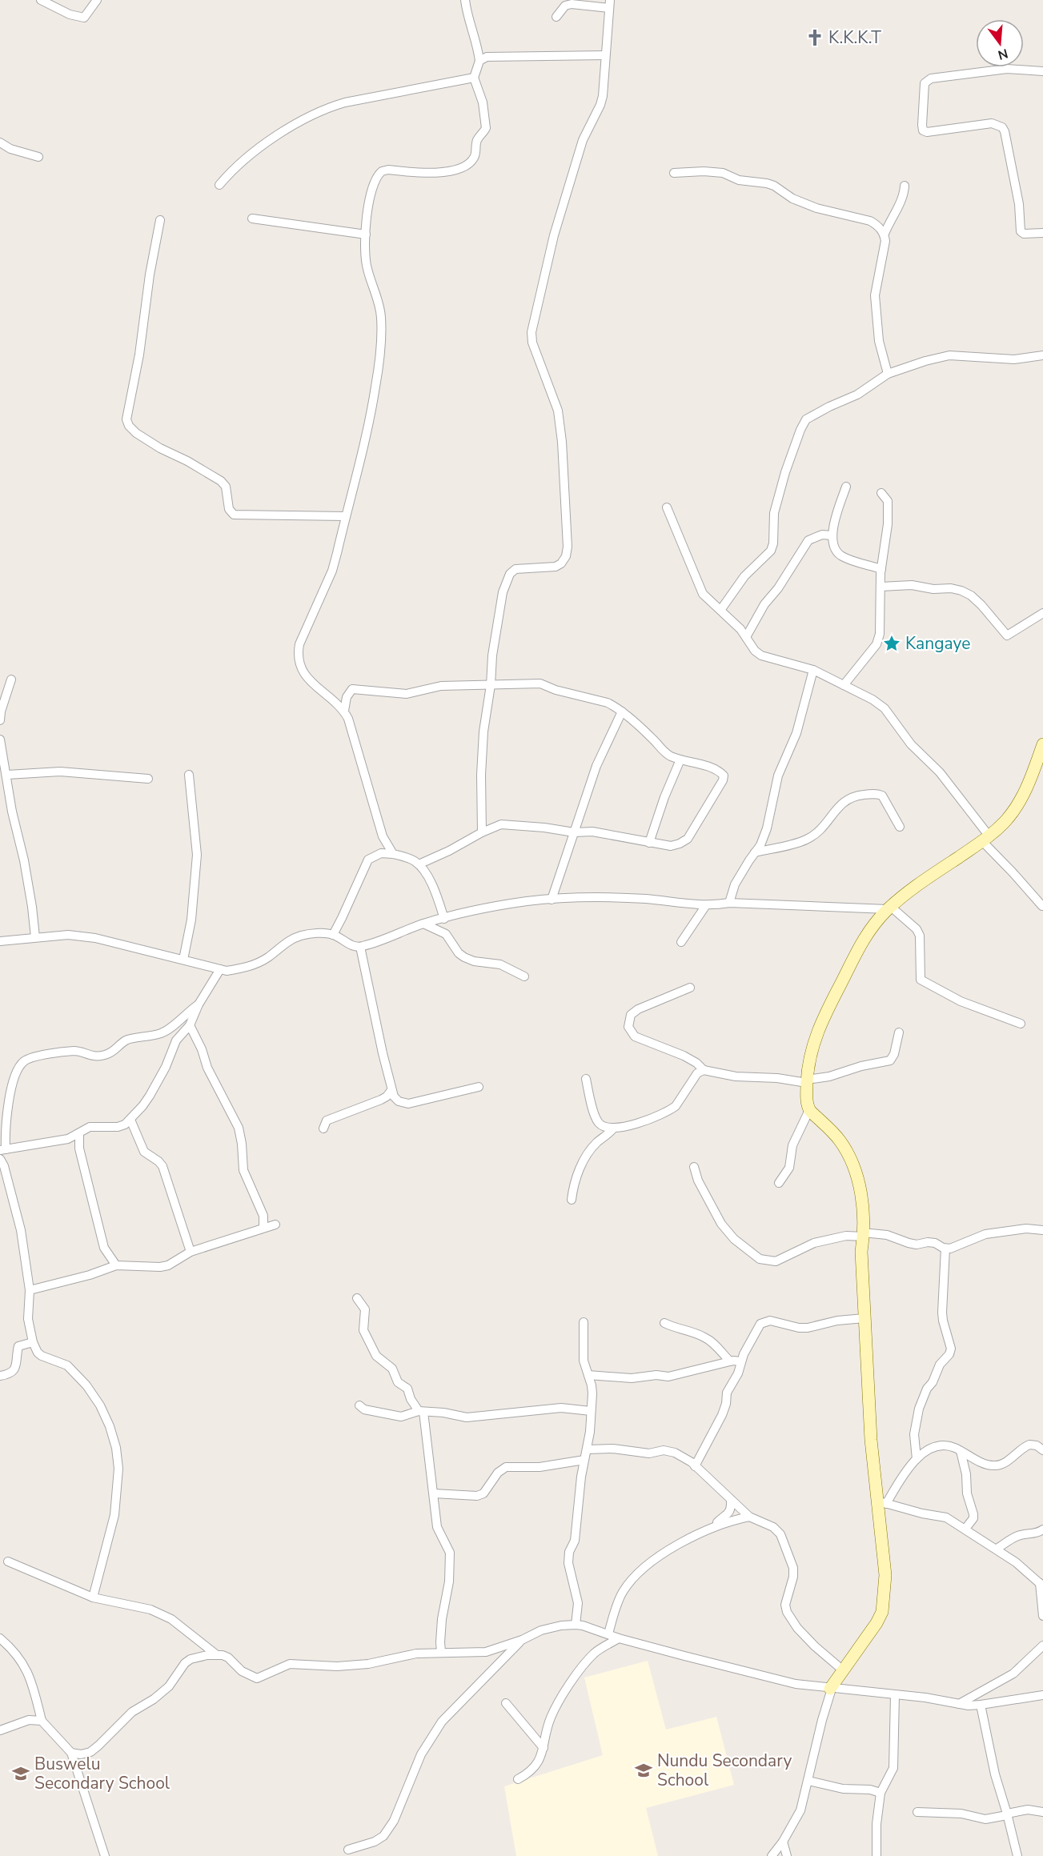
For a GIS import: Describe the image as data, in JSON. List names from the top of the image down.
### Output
{
  "places": {
    "church": ["K.K.K.T"],
    "place": ["Kangaye"],
    "school or university": ["Nundu Secondary School", "Buswelu Secondary School"]
  },
  "north": "bottom"
}
